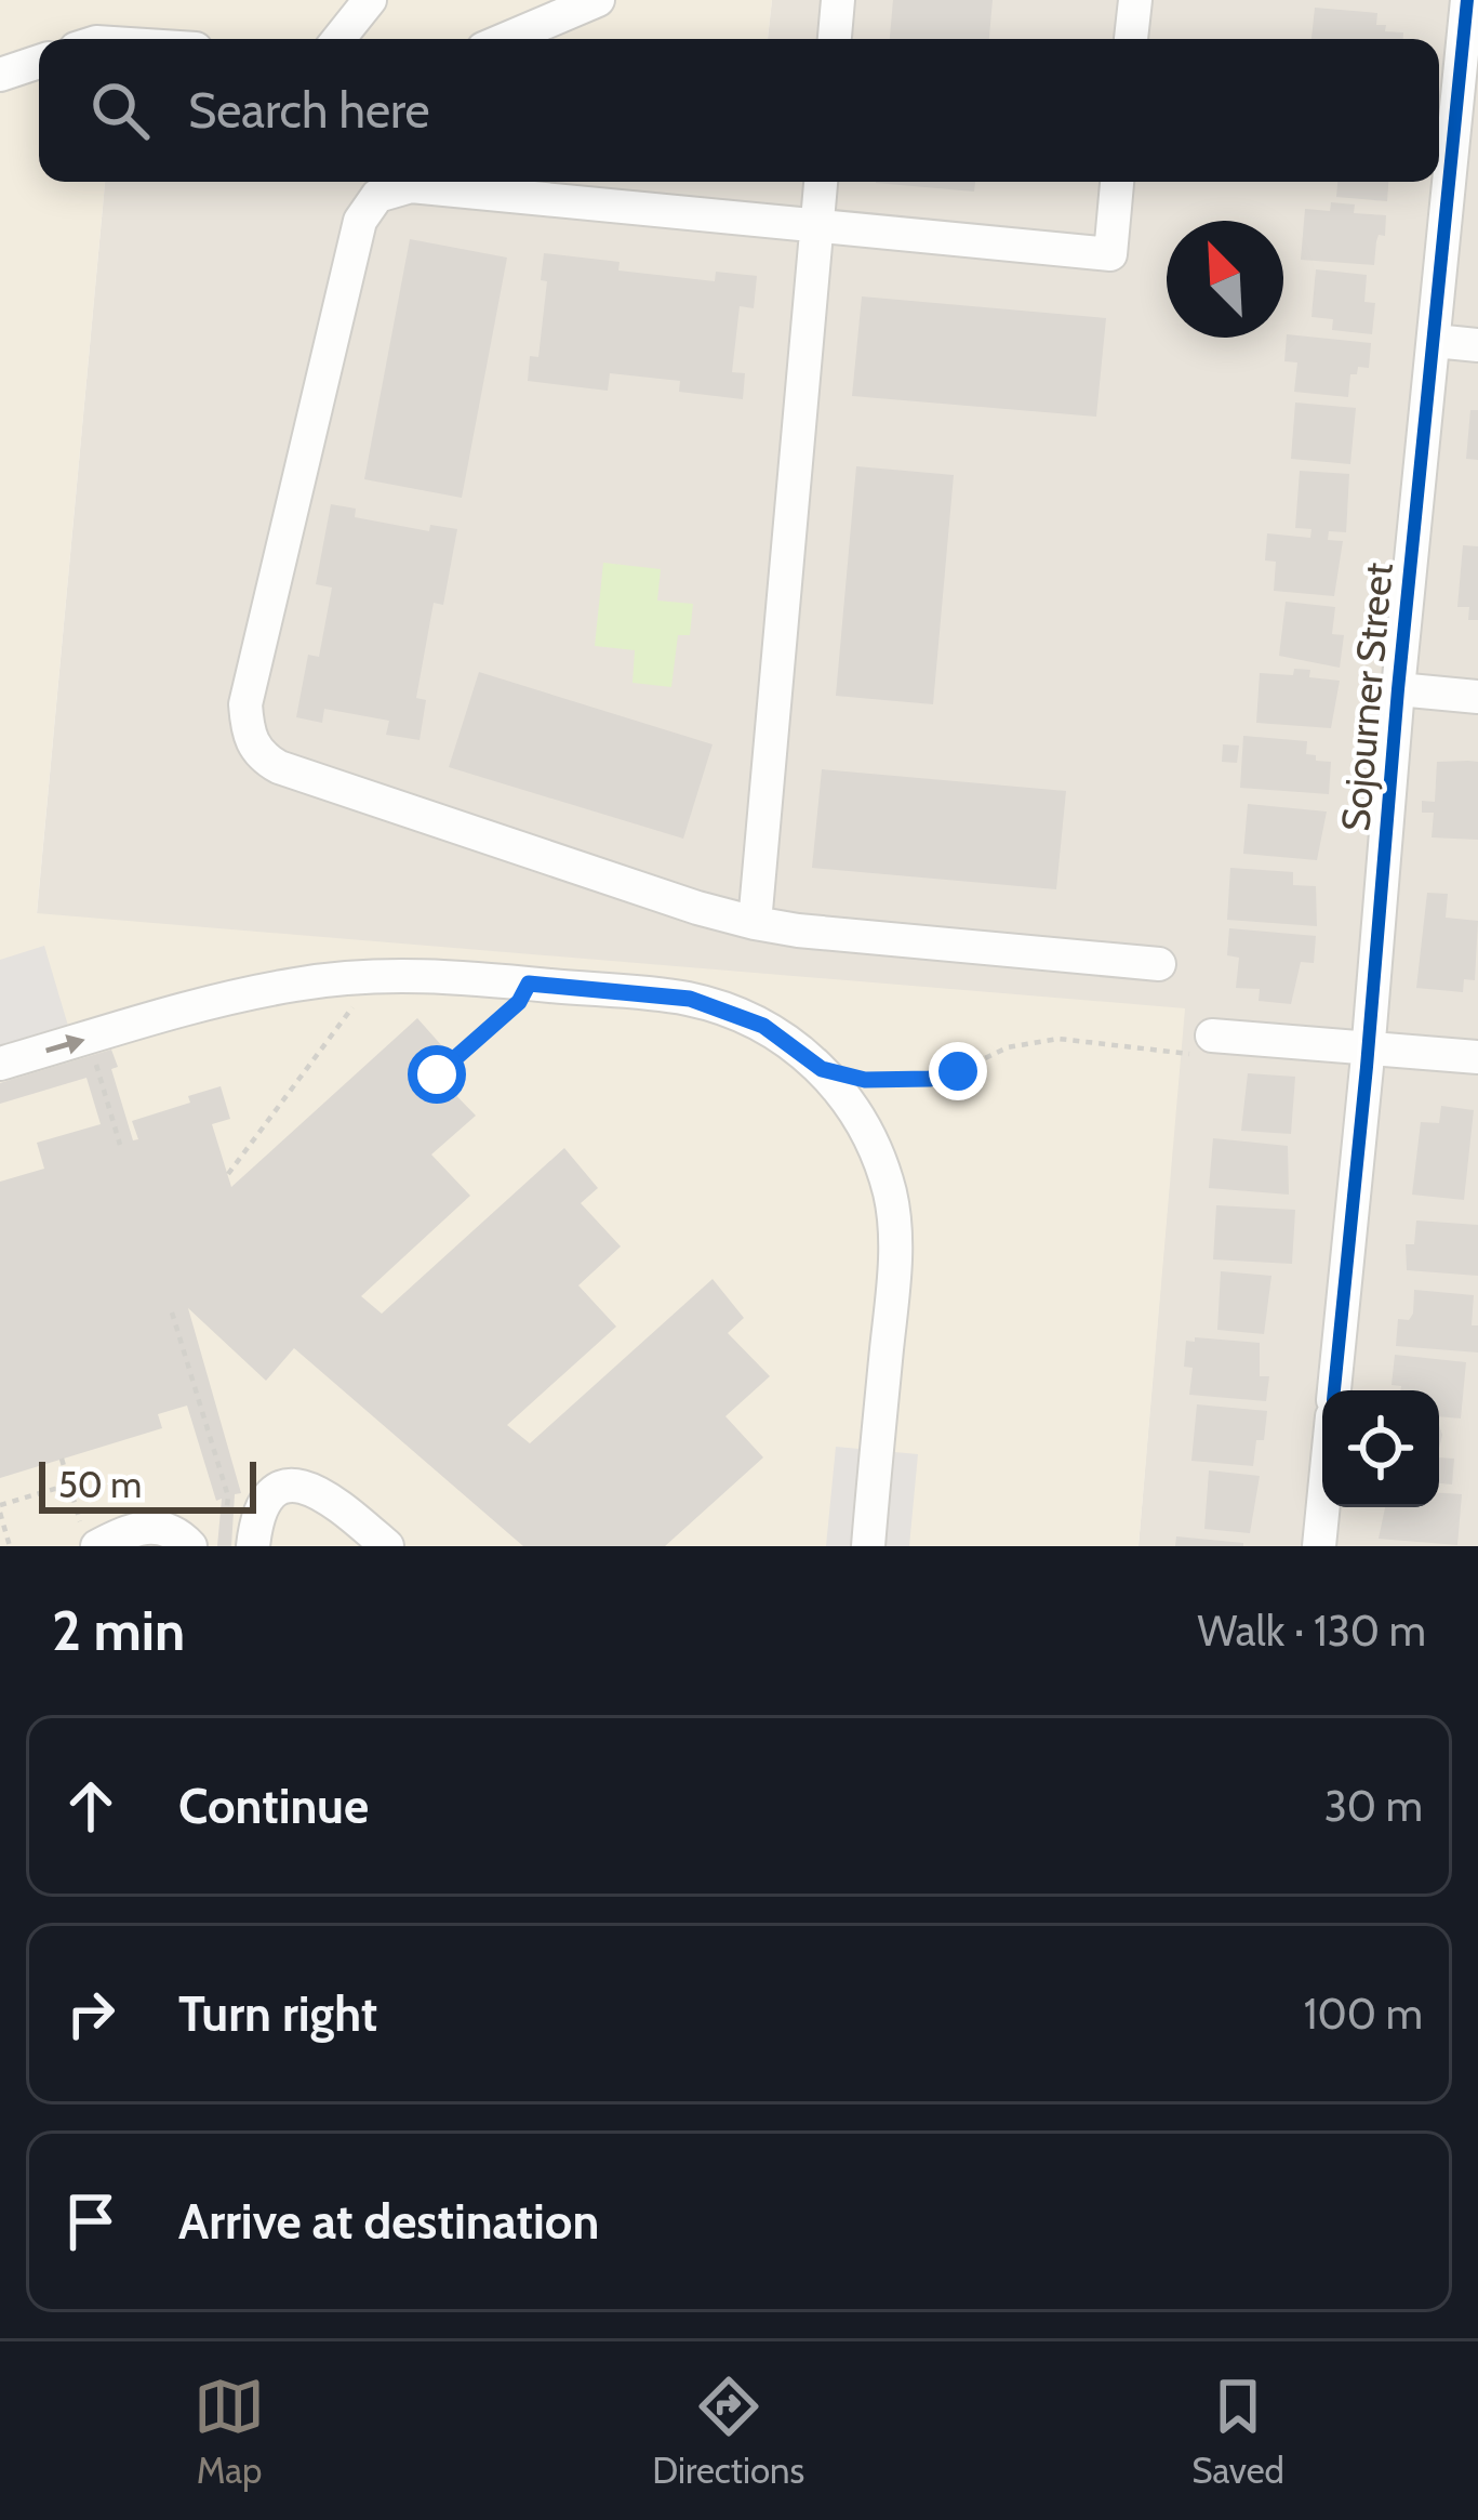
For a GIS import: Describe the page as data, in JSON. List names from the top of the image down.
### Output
{
  "streets": {
    "street": ["Sojourner Street"]
  },
  "scale_bar": "50 m",
  "north": "top left",
  "page": {
    "search": "Search here",
    "scale": "50 m",
    "heading": ["2 min", "Walk · 130 m"],
    "list": [
      ["Continue", "30 m"],
      ["Turn right", "100 m"],
      "Arrive at destination"
    ],
    "nav": ["Map", "Directions", "Saved"]
  }
}
